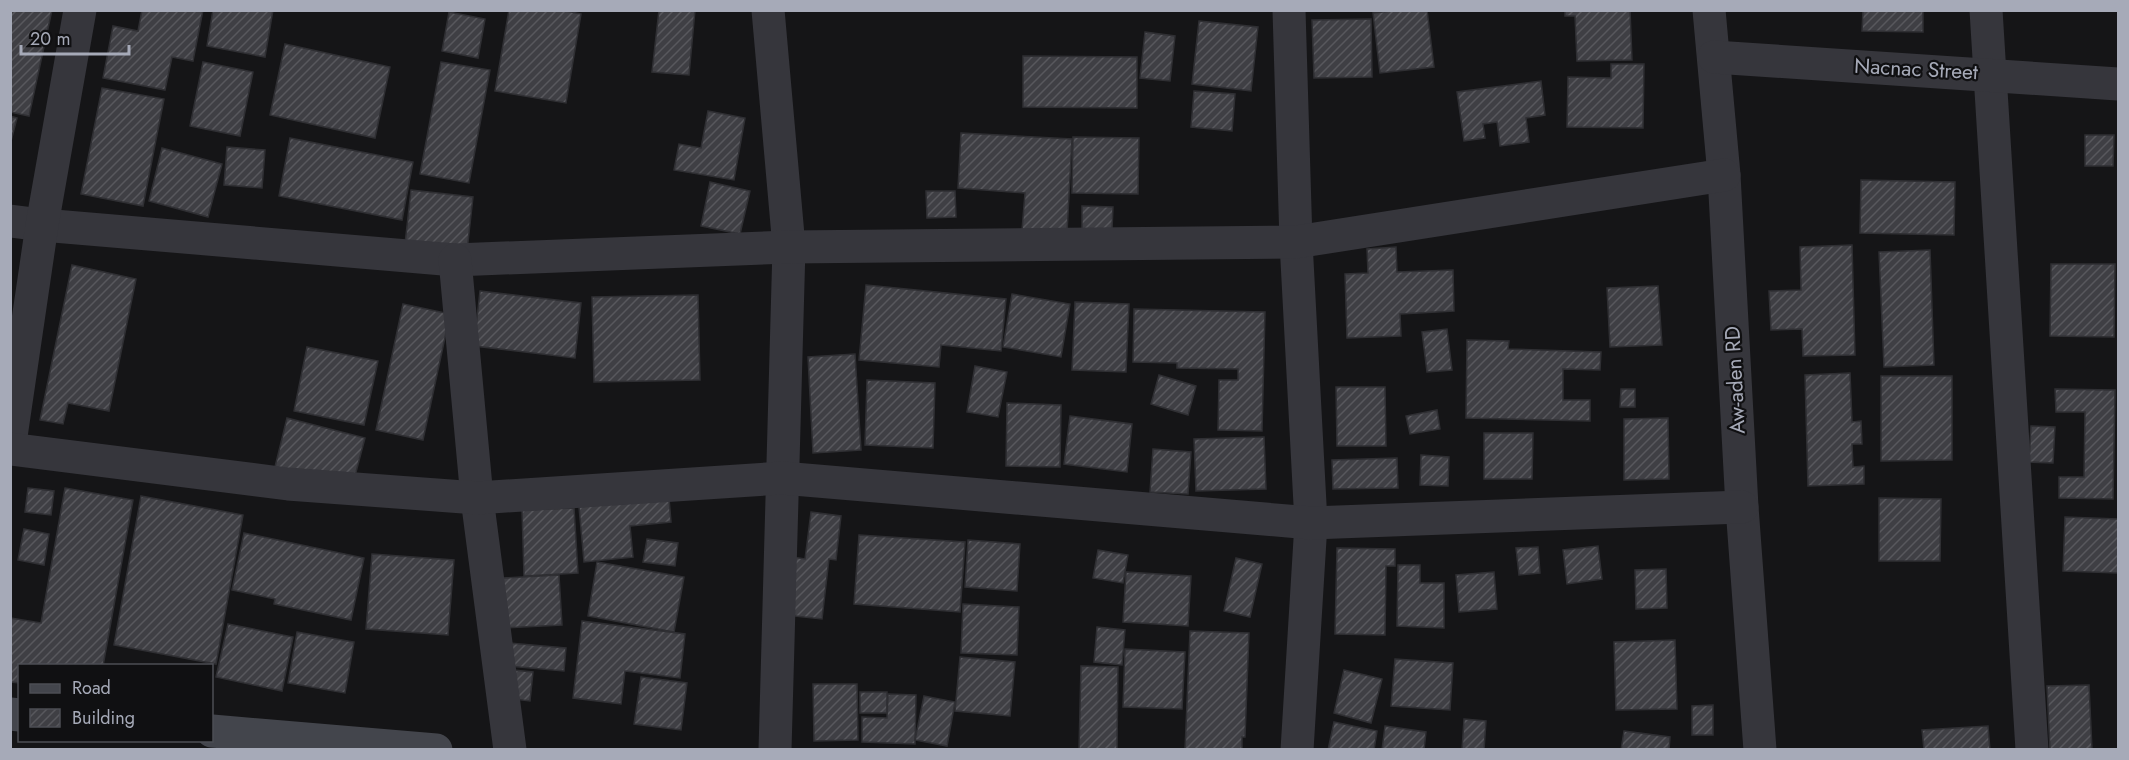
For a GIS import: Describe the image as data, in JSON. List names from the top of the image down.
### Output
{
  "streets": {
    "street": ["Nacnac Street", "Aw-aden RD"]
  },
  "crossings": [
    ["Nacnac Street", "Aw-aden RD"]
  ],
  "legend": ["Road", "Building"],
  "scale_bar": "20 m"
}
